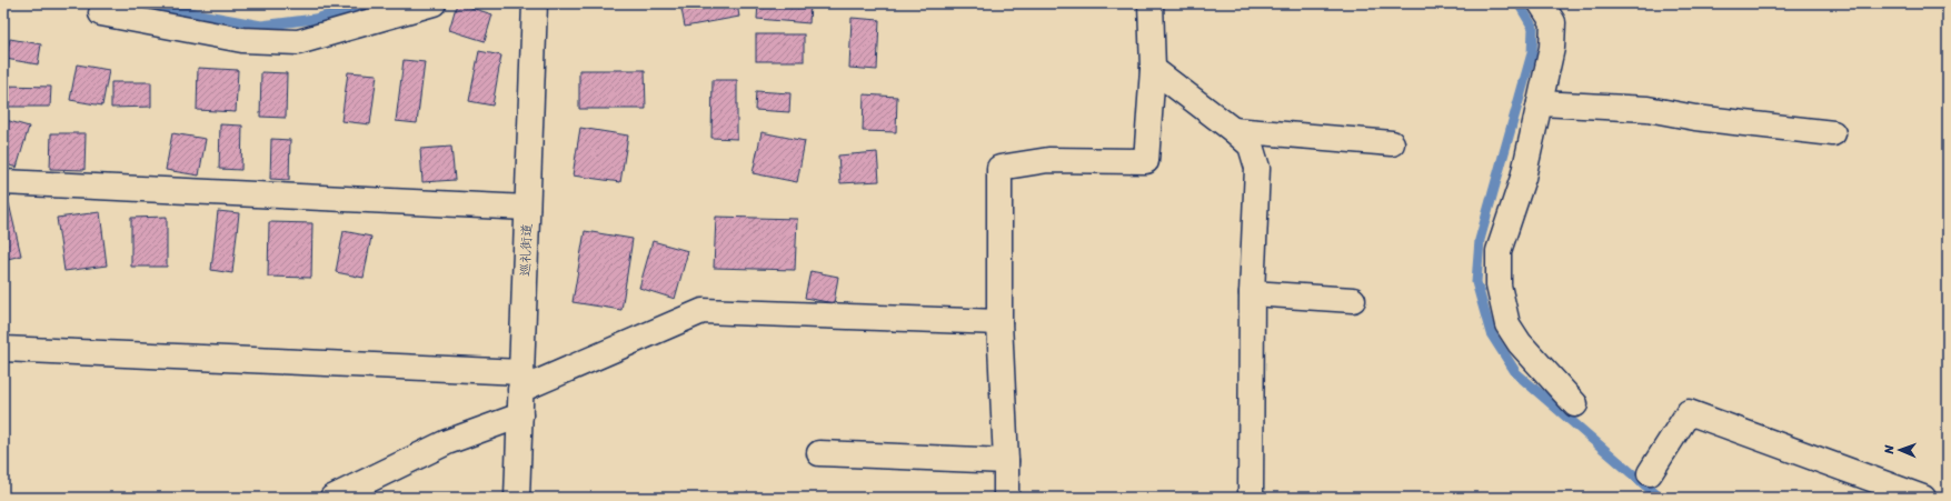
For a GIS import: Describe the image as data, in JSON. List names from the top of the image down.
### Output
{
  "streets": {
    "street": ["巡礼街道"]
  },
  "north": "left"
}
